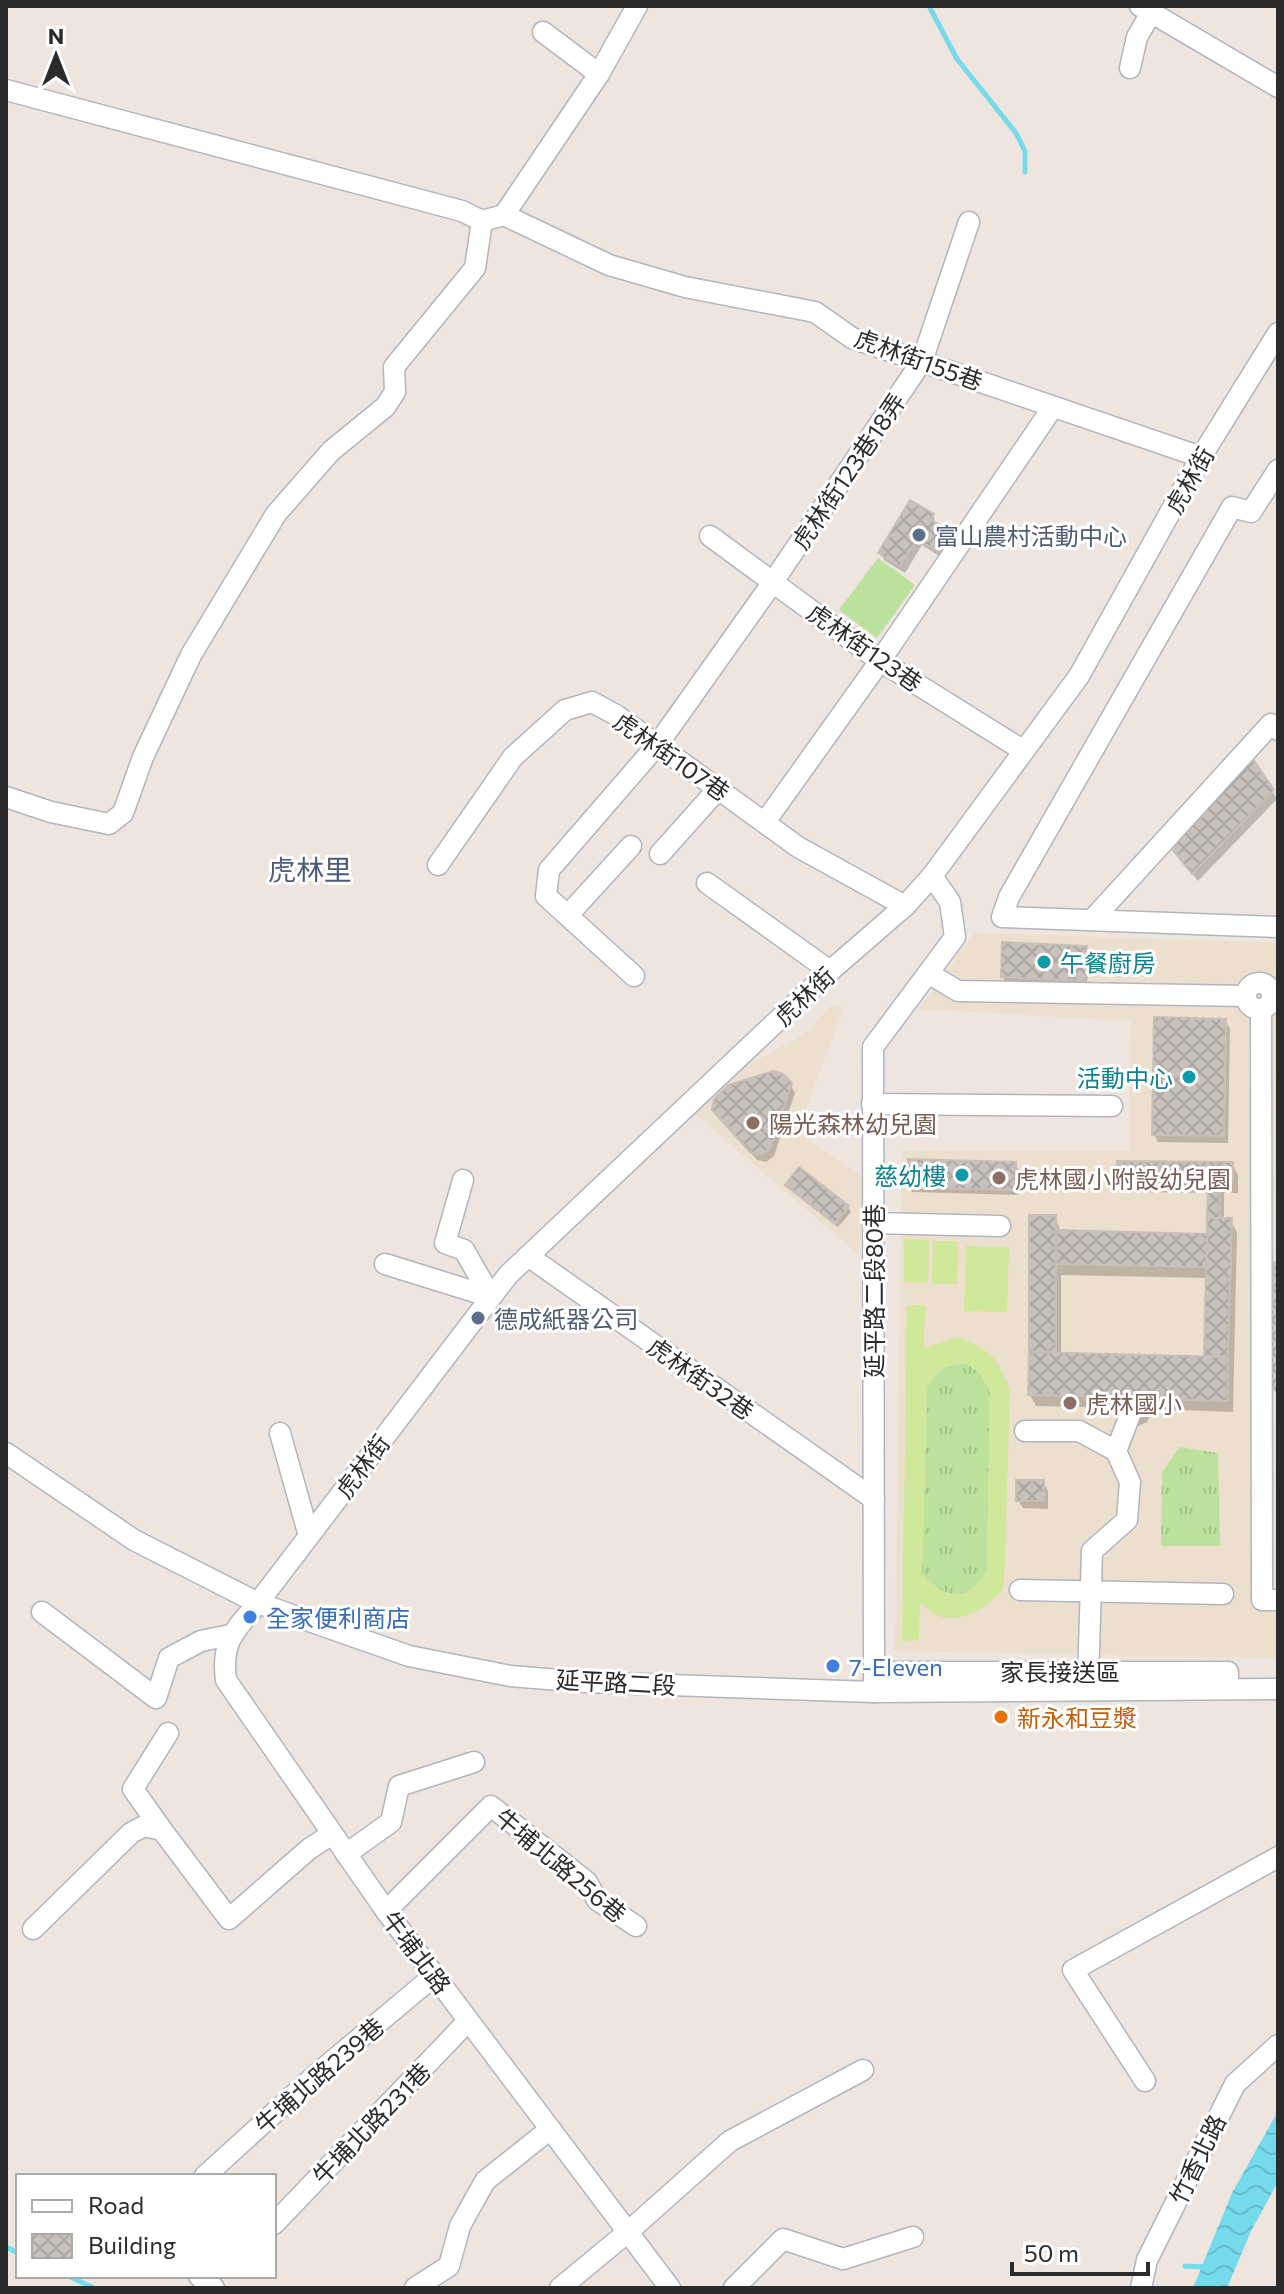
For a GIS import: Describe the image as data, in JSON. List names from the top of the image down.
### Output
{
  "streets": {
    "street": [
      "虎林街155巷",
      "虎林街123巷18弄",
      "虎林街",
      "虎林街123巷",
      "虎林街107巷",
      "延平路二段80巷",
      "虎林街32巷",
      "延平路二段",
      "牛埔北路256巷",
      "牛埔北路",
      "牛埔北路239巷",
      "牛埔北路231巷",
      "竹香北路"
    ]
  },
  "crossings": [
    ["虎林街155巷", "虎林街123巷18弄"],
    ["虎林街155巷", "虎林街"],
    ["虎林街123巷18弄", "虎林街123巷"],
    ["虎林街123巷18弄", "虎林街107巷"],
    ["虎林街", "虎林街123巷"],
    ["虎林街", "虎林街107巷"],
    ["虎林街", "延平路二段80巷"],
    ["虎林街", "虎林街32巷"],
    ["虎林街", "延平路二段"],
    ["延平路二段80巷", "虎林街32巷"],
    ["延平路二段80巷", "延平路二段"],
    ["牛埔北路256巷", "牛埔北路"],
    ["牛埔北路", "牛埔北路239巷"],
    ["牛埔北路", "牛埔北路231巷"]
  ],
  "districts": ["虎林里"],
  "places": [
    "富山農村活動中心",
    "午餐廚房",
    "活動中心",
    "陽光森林幼兒園",
    "慈幼樓",
    "虎林國小附設幼兒園",
    "德成紙器公司",
    "虎林國小",
    "全家便利商店",
    "7-Eleven",
    "新永和豆漿"
  ],
  "legend": ["Road", "Building"],
  "scale_bar": "50 m",
  "north": "top"
}
